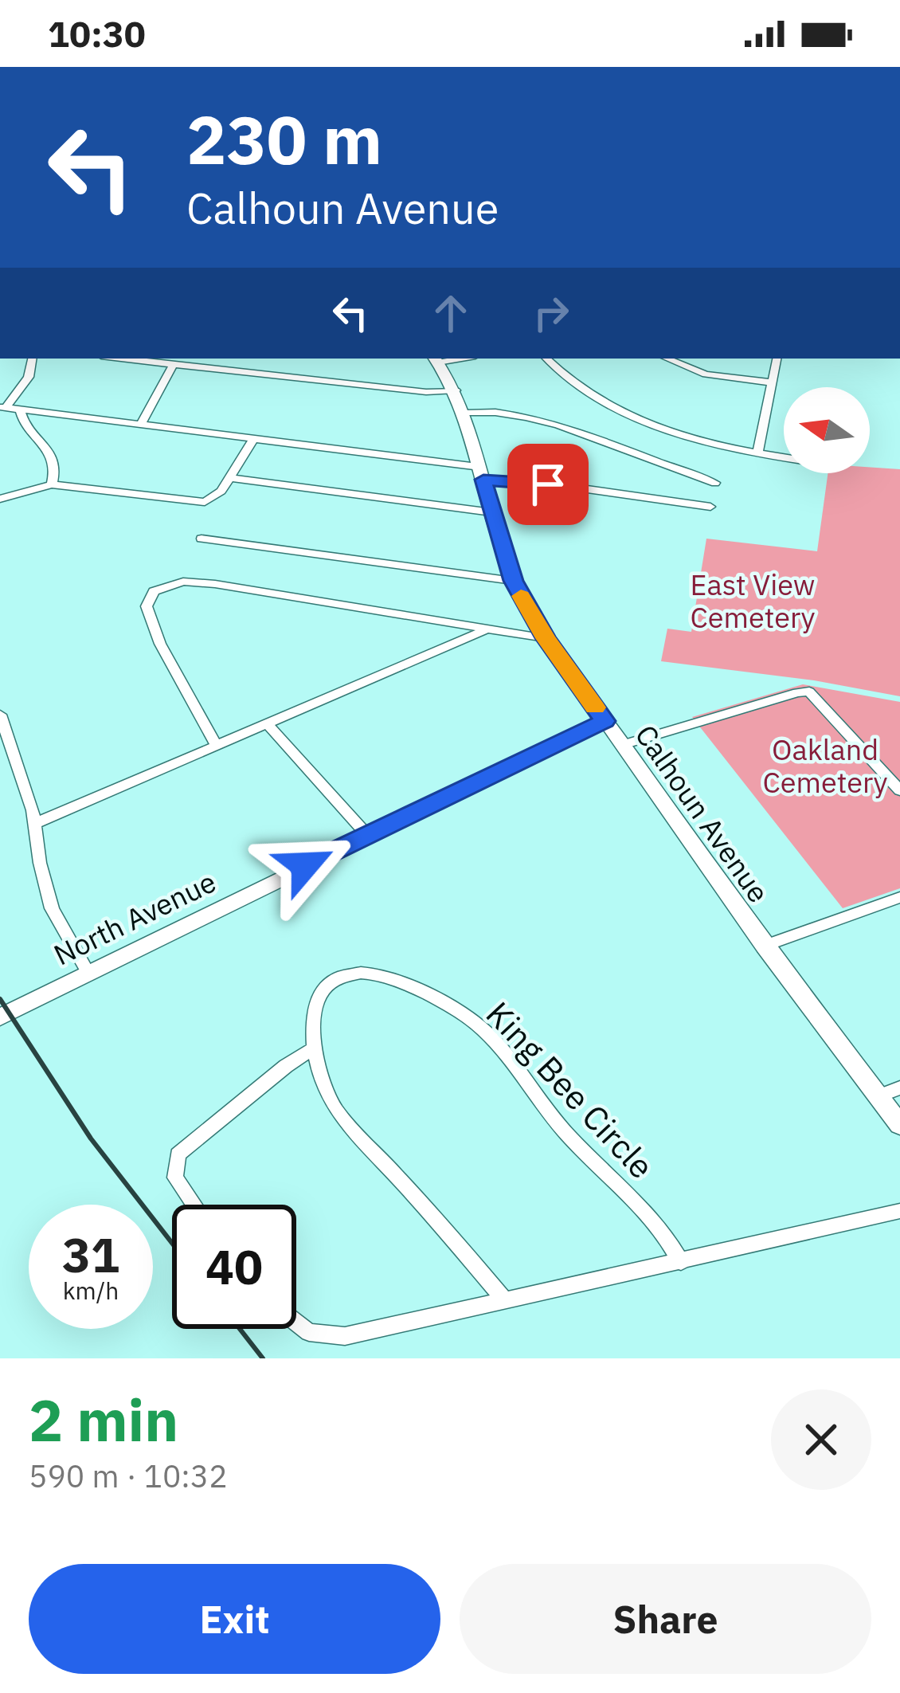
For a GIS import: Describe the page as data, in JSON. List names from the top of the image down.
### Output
{
  "streets": {
    "street": ["Calhoun Avenue", "North Avenue", "King Bee Circle"]
  },
  "crossings": [
    ["Calhoun Avenue", "North Avenue"]
  ],
  "parks": ["East View Cemetery", "Oakland Cemetery"],
  "north": "left",
  "page": {
    "status": "10:30",
    "turn": ["230 m", "Calhoun Avenue"],
    "speed": "31 km/h",
    "limit": "40",
    "heading": ["2 min", "590 m · 10:32"],
    "buttons": ["Exit", "Share"]
  }
}
